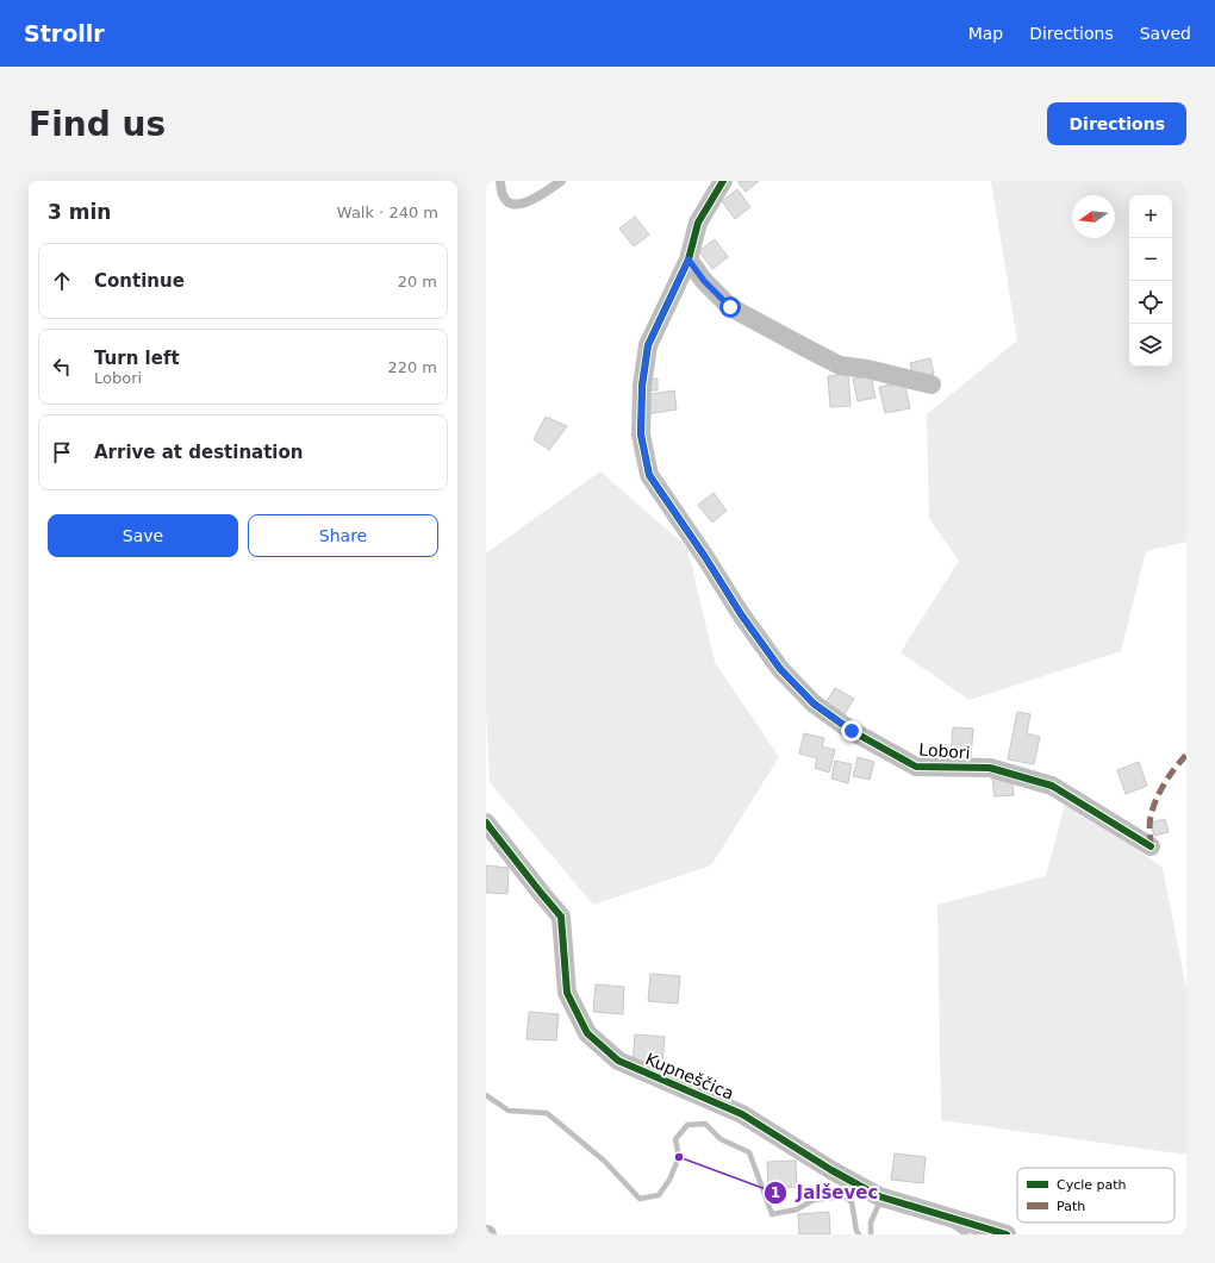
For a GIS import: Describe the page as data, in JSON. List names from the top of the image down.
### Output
{
  "streets": {
    "street": ["Lobori", "Kupneščica"]
  },
  "places": ["Jalševec"],
  "legend": ["Cycle path", "Path"],
  "north": "left",
  "page": {
    "header": "Strollr",
    "nav": ["Map", "Directions", "Saved"],
    "buttons": [
      "Directions",
      ["Save", "Share"]
    ],
    "title": "Find us",
    "heading": ["3 min", "Walk · 240 m"],
    "map_buttons": ["+", "−"],
    "list": [
      ["Continue", "20 m"],
      ["Turn left", "Lobori", "220 m"],
      "Arrive at destination"
    ]
  }
}
